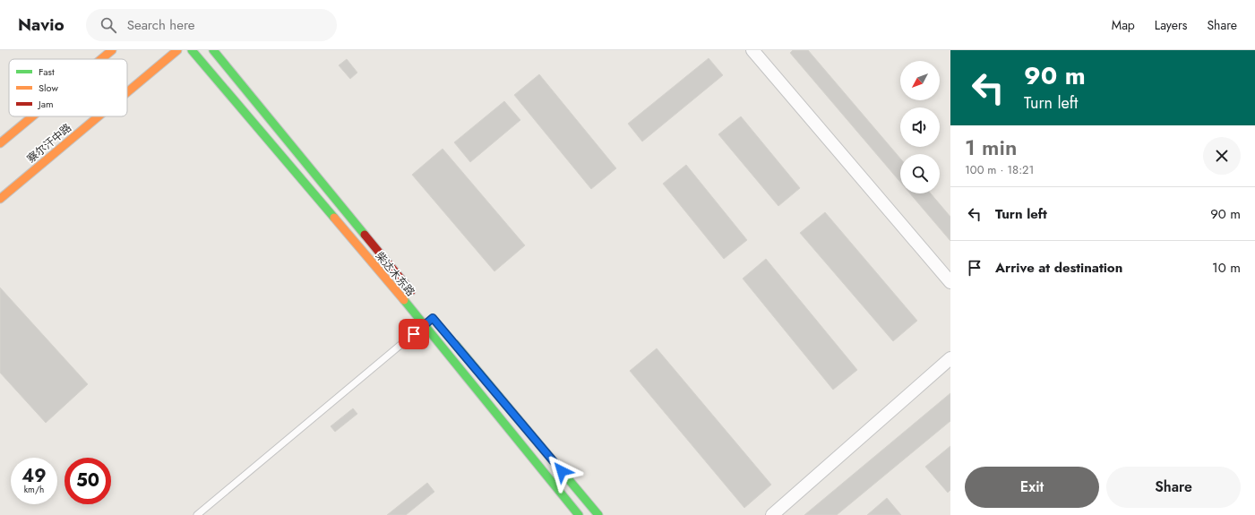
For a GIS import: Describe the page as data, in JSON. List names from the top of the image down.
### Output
{
  "streets": {
    "main road": ["察尔汗中路", "柴达木东路"]
  },
  "legend": ["Fast", "Slow", "Jam"],
  "north": "bottom left",
  "page": {
    "header": "Navio",
    "search": "Search here",
    "nav": ["Map", "Layers", "Share"],
    "turn": ["90 m", "Turn left"],
    "heading": ["1 min", "100 m · 18:21"],
    "list": [
      {
        "name": "Turn left",
        "value": "90 m"
      },
      {
        "name": "Arrive at destination",
        "value": "10 m"
      }
    ],
    "speed": "49 km/h",
    "limit": "50",
    "buttons": ["Exit", "Share"]
  }
}
